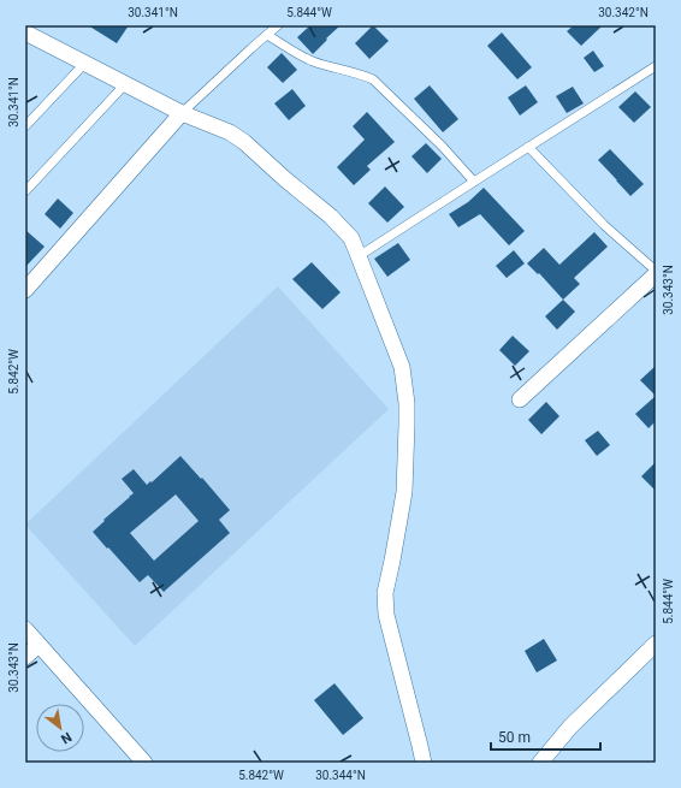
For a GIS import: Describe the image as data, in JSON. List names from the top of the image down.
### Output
{
  "scale_bar": "50 m",
  "north": "bottom right",
  "coordinates": [
    "30.341°N",
    "5.844°W",
    "30.342°N",
    "30.343°N",
    "5.842°W",
    "30.344°N"
  ]
}
